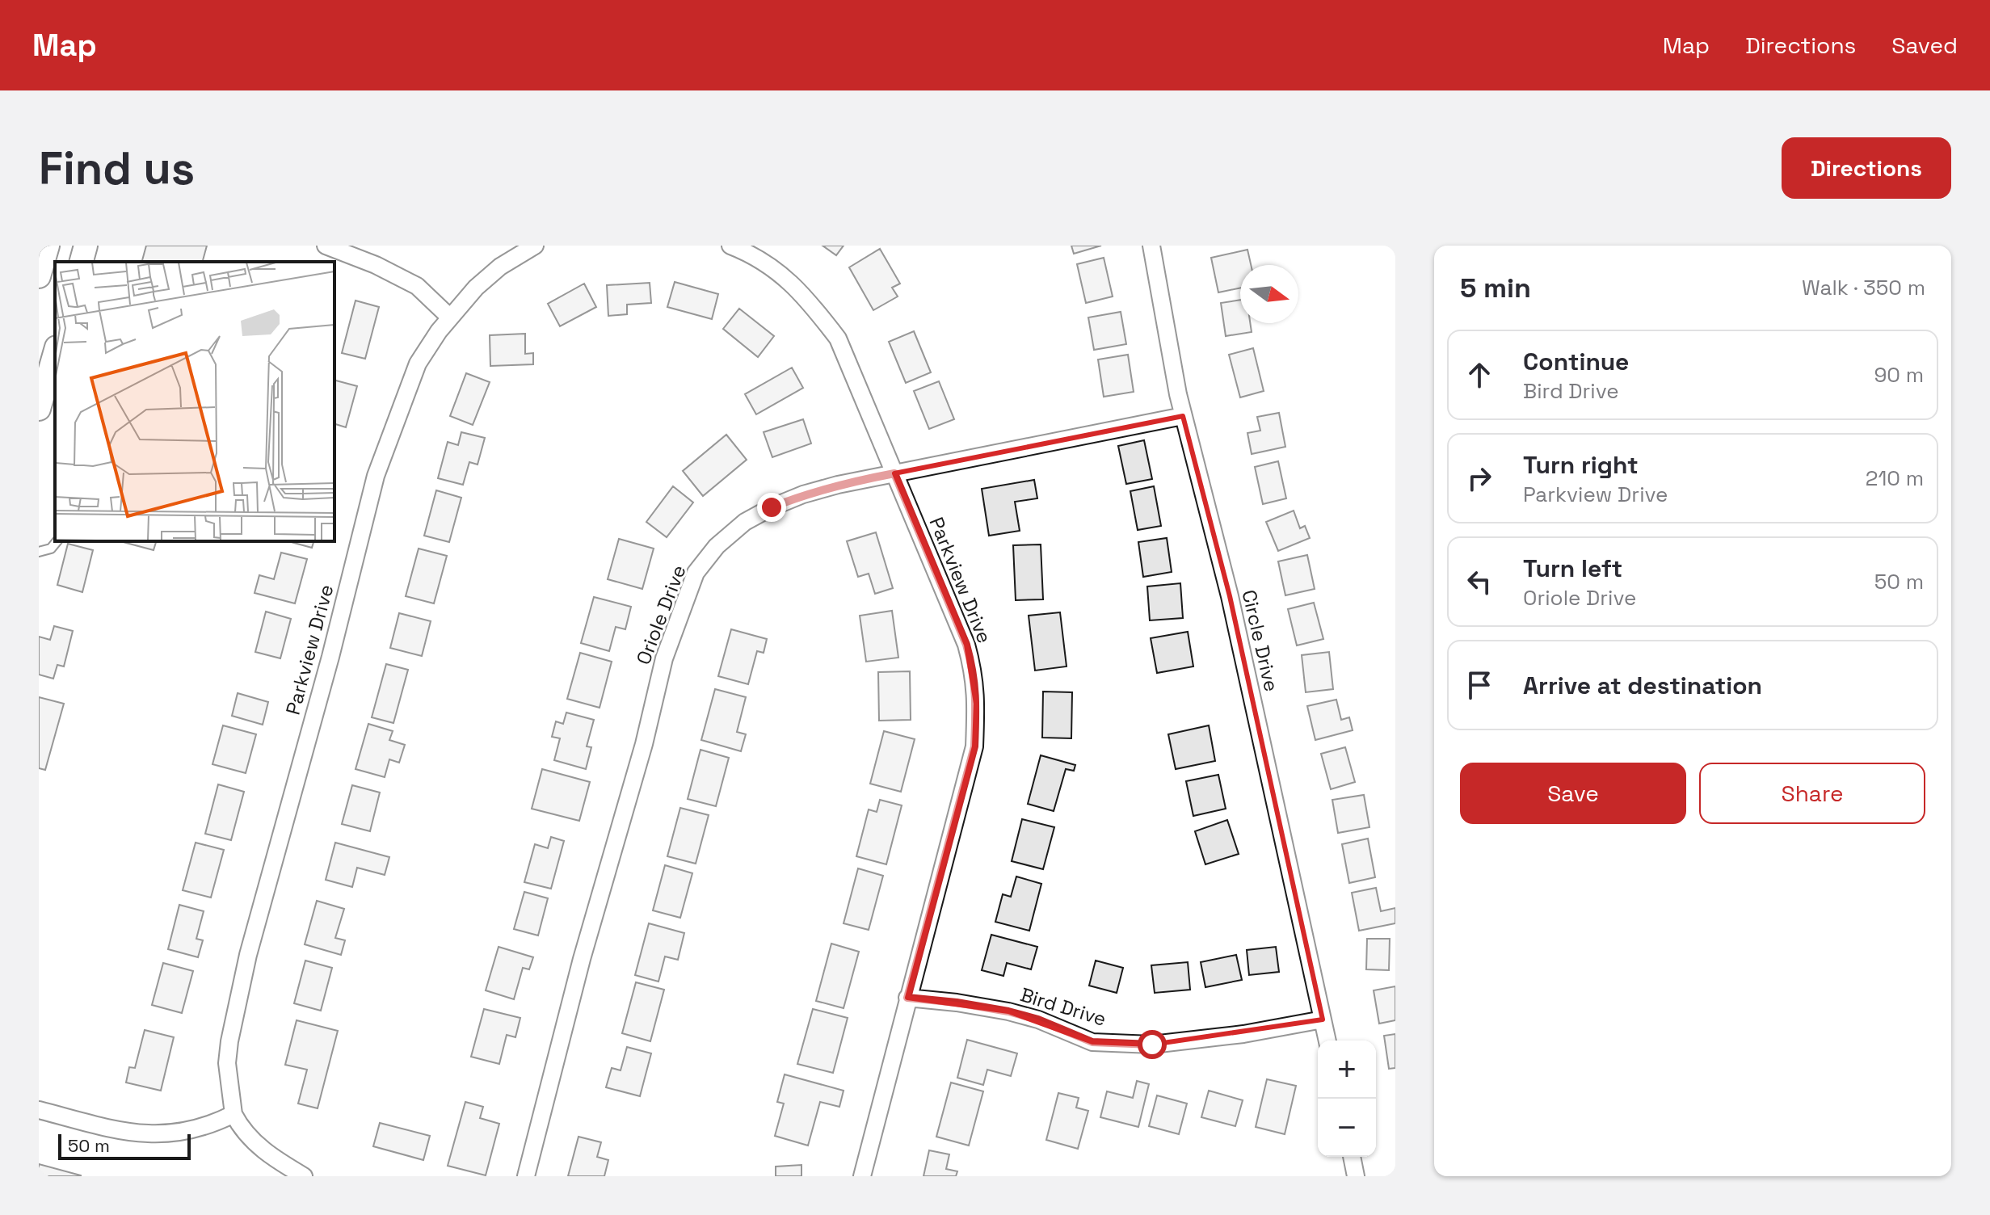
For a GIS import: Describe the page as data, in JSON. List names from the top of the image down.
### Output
{
  "streets": {
    "street": [
      "Parkview Drive",
      "Oriole Drive",
      "Circle Drive",
      "Bird Drive"
    ]
  },
  "crossings": [
    ["Parkview Drive", "Oriole Drive"],
    ["Parkview Drive", "Bird Drive"],
    ["Oriole Drive", "Circle Drive"],
    ["Circle Drive", "Bird Drive"]
  ],
  "scale_bar": "50 m",
  "north": "right",
  "page": {
    "header": "Map",
    "nav": ["Map", "Directions", "Saved"],
    "buttons": [
      "Directions",
      ["Save", "Share"]
    ],
    "title": "Find us",
    "heading": ["5 min", "Walk · 350 m"],
    "list": [
      ["Continue", "Bird Drive", "90 m"],
      ["Turn right", "Parkview Drive", "210 m"],
      ["Turn left", "Oriole Drive", "50 m"],
      "Arrive at destination"
    ],
    "map_buttons": ["+", "−"],
    "scale": "50 m"
  }
}
